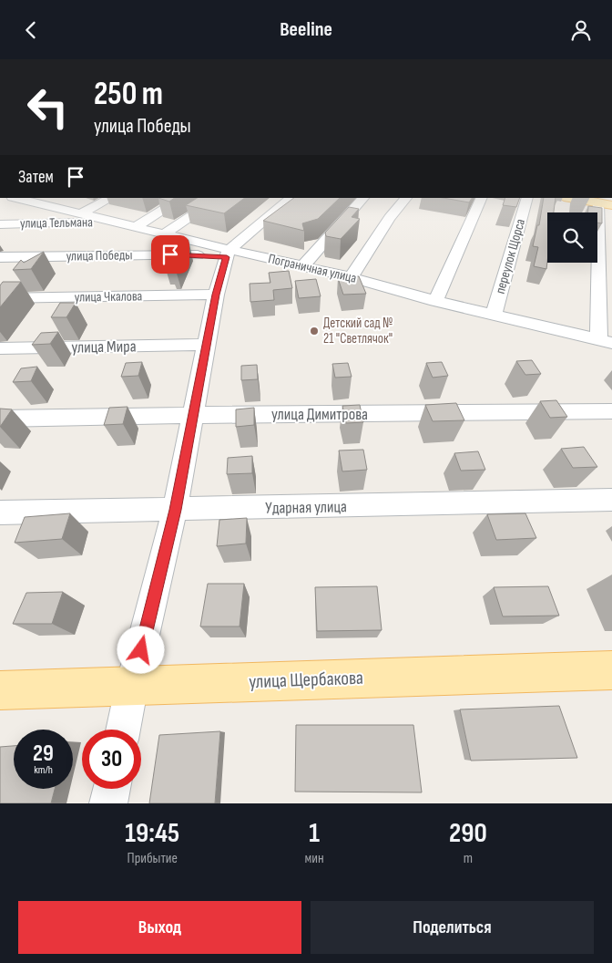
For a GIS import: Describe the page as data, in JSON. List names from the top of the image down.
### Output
{
  "streets": {
    "main road": ["улица Щербакова"],
    "street": [
      "улица Тельмана",
      "улица Победы",
      "переулок Щорса",
      "Пограничная улица",
      "улица Чкалова",
      "улица Мира",
      "улица Димитрова",
      "Ударная улица"
    ]
  },
  "crossings": [
    ["улица Тельмана", "Пограничная улица"],
    ["улица Победы", "Пограничная улица"],
    ["переулок Щорса", "Пограничная улица"]
  ],
  "places": ["Детский сад № 21 \"Светлячок\""],
  "page": {
    "header": "Beeline",
    "turn": ["250 m", "улица Победы"],
    "then": "Затем",
    "speed": "29 km/h",
    "limit": "30",
    "eta": [
      "19:45",
      "Прибытие",
      "1",
      "мин",
      "290",
      "m"
    ],
    "buttons": ["Выход", "Поделиться"]
  }
}
